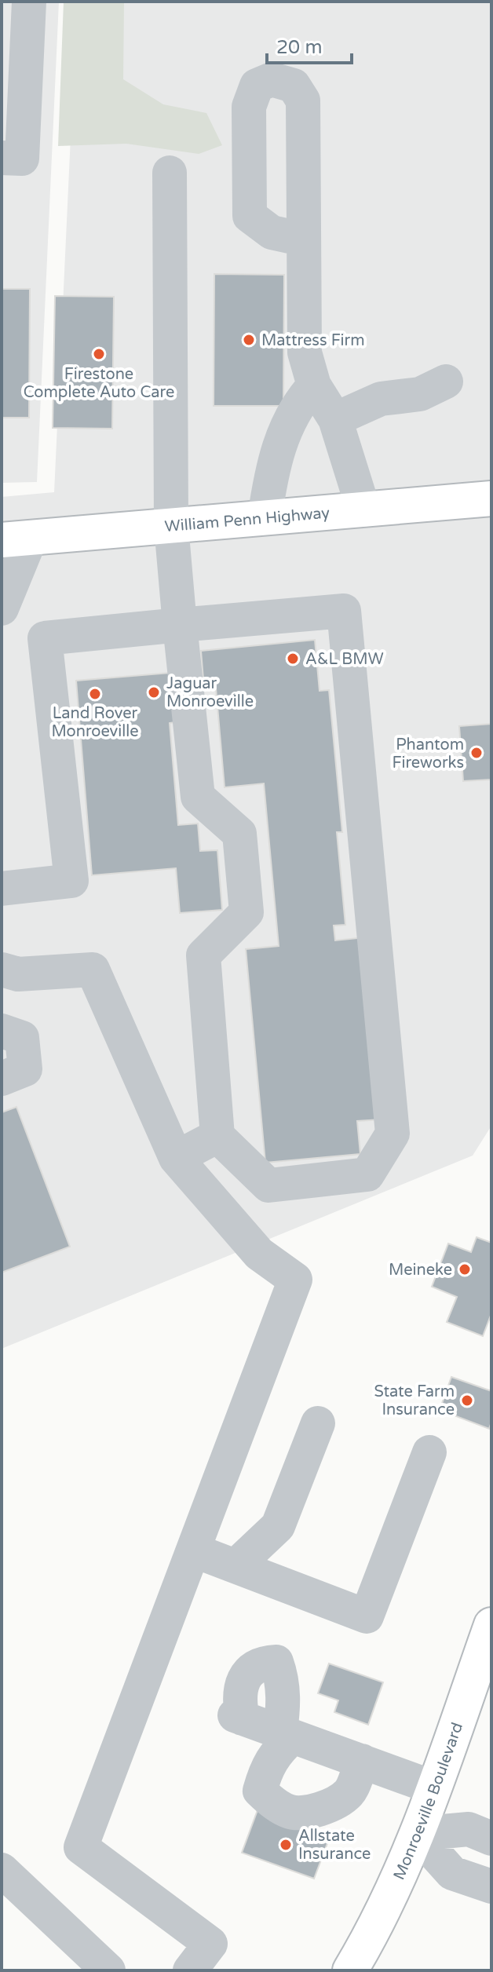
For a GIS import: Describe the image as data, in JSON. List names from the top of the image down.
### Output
{
  "streets": {
    "main road": ["William Penn Highway", "Monroeville Boulevard"]
  },
  "places": [
    "Mattress Firm",
    "Firestone Complete Auto Care",
    "A&L BMW",
    "Jaguar Monroeville",
    "Land Rover Monroeville",
    "Phantom Fireworks",
    "Meineke",
    "State Farm Insurance",
    "Allstate Insurance"
  ],
  "scale_bar": "20 m"
}
